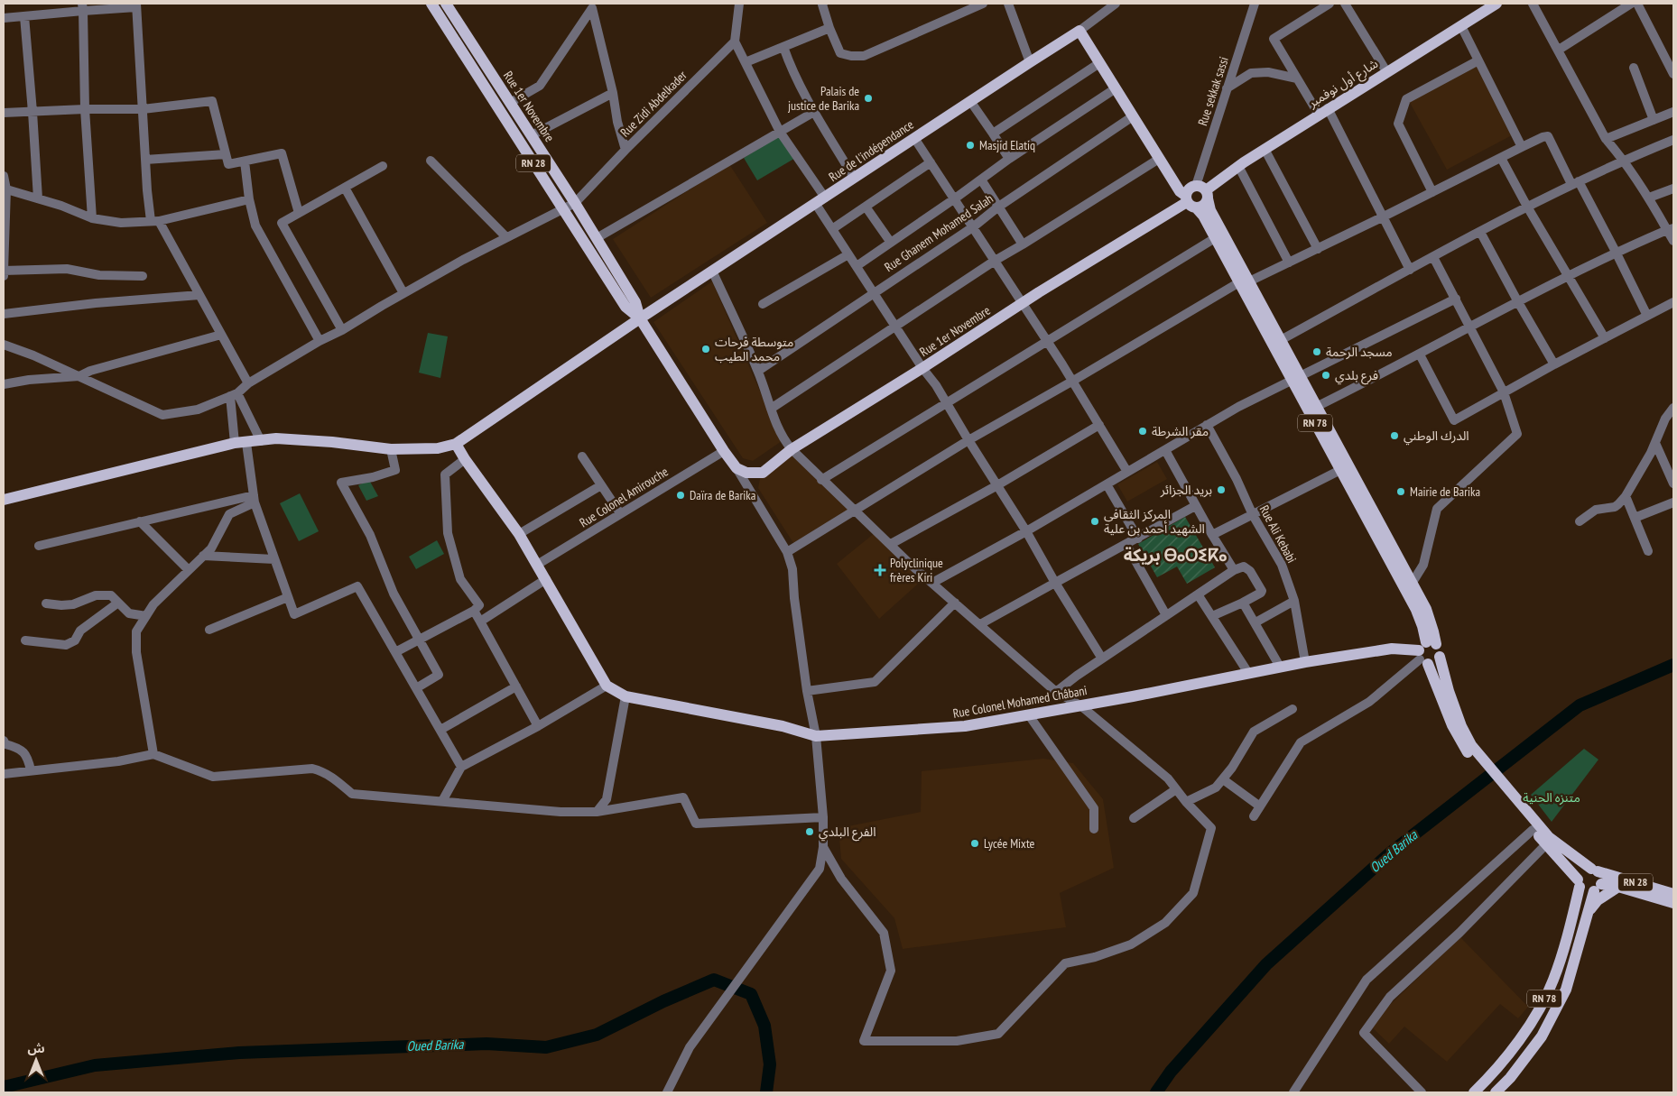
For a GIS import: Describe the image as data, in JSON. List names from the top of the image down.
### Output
{
  "streets": {
    "main road": [
      "شارع أول نوفمبر",
      "Rue 1er Novembre",
      "Rue de l'indépendance",
      "RN 28",
      "RN 78",
      "Rue Colonel Mohamed Châbani"
    ],
    "street": [
      "Rue sekkak sassi",
      "Rue Zidi Abdelkader",
      "Rue Ghanem Mohamed Salah",
      "Rue Colonel Amirouche",
      "Rue Ali Kebabi"
    ]
  },
  "crossings": [
    ["شارع أول نوفمبر", "Rue sekkak sassi"],
    ["Rue Zidi Abdelkader", "Rue 1er Novembre"],
    ["Rue Zidi Abdelkader", "RN 28"],
    ["Rue 1er Novembre", "Rue de l'indépendance"],
    ["Rue 1er Novembre", "RN 28"],
    ["Rue 1er Novembre", "RN 78"],
    ["Rue de l'indépendance", "RN 28"],
    ["RN 28", "RN 78"],
    ["RN 28", "Rue Colonel Amirouche"],
    ["RN 78", "Rue Colonel Mohamed Châbani"],
    ["Rue Ali Kebabi", "Rue Colonel Mohamed Châbani"]
  ],
  "districts": ["بريكة ⴱⴰⵔⵉⴽⴰ"],
  "water": ["Oued Barika"],
  "parks": ["متنزه الحنية"],
  "places": {
    "other": [
      "Palais de justice de Barika",
      "Masjid Elatiq",
      "متوسطة فرحات محمد الطيب",
      "مسجد الرحمة",
      "فرع بلدي",
      "مقر الشرطة",
      "الدرك الوطني",
      "بريد الجزائر",
      "Mairie de Barika",
      "Daïra de Barika",
      "المركز الثقافي الشهيد أحمد بن علية",
      "الفرع البلدي",
      "Lycée Mixte"
    ],
    "health": ["Polyclinique frères Kiri"]
  },
  "north": "top"
}
